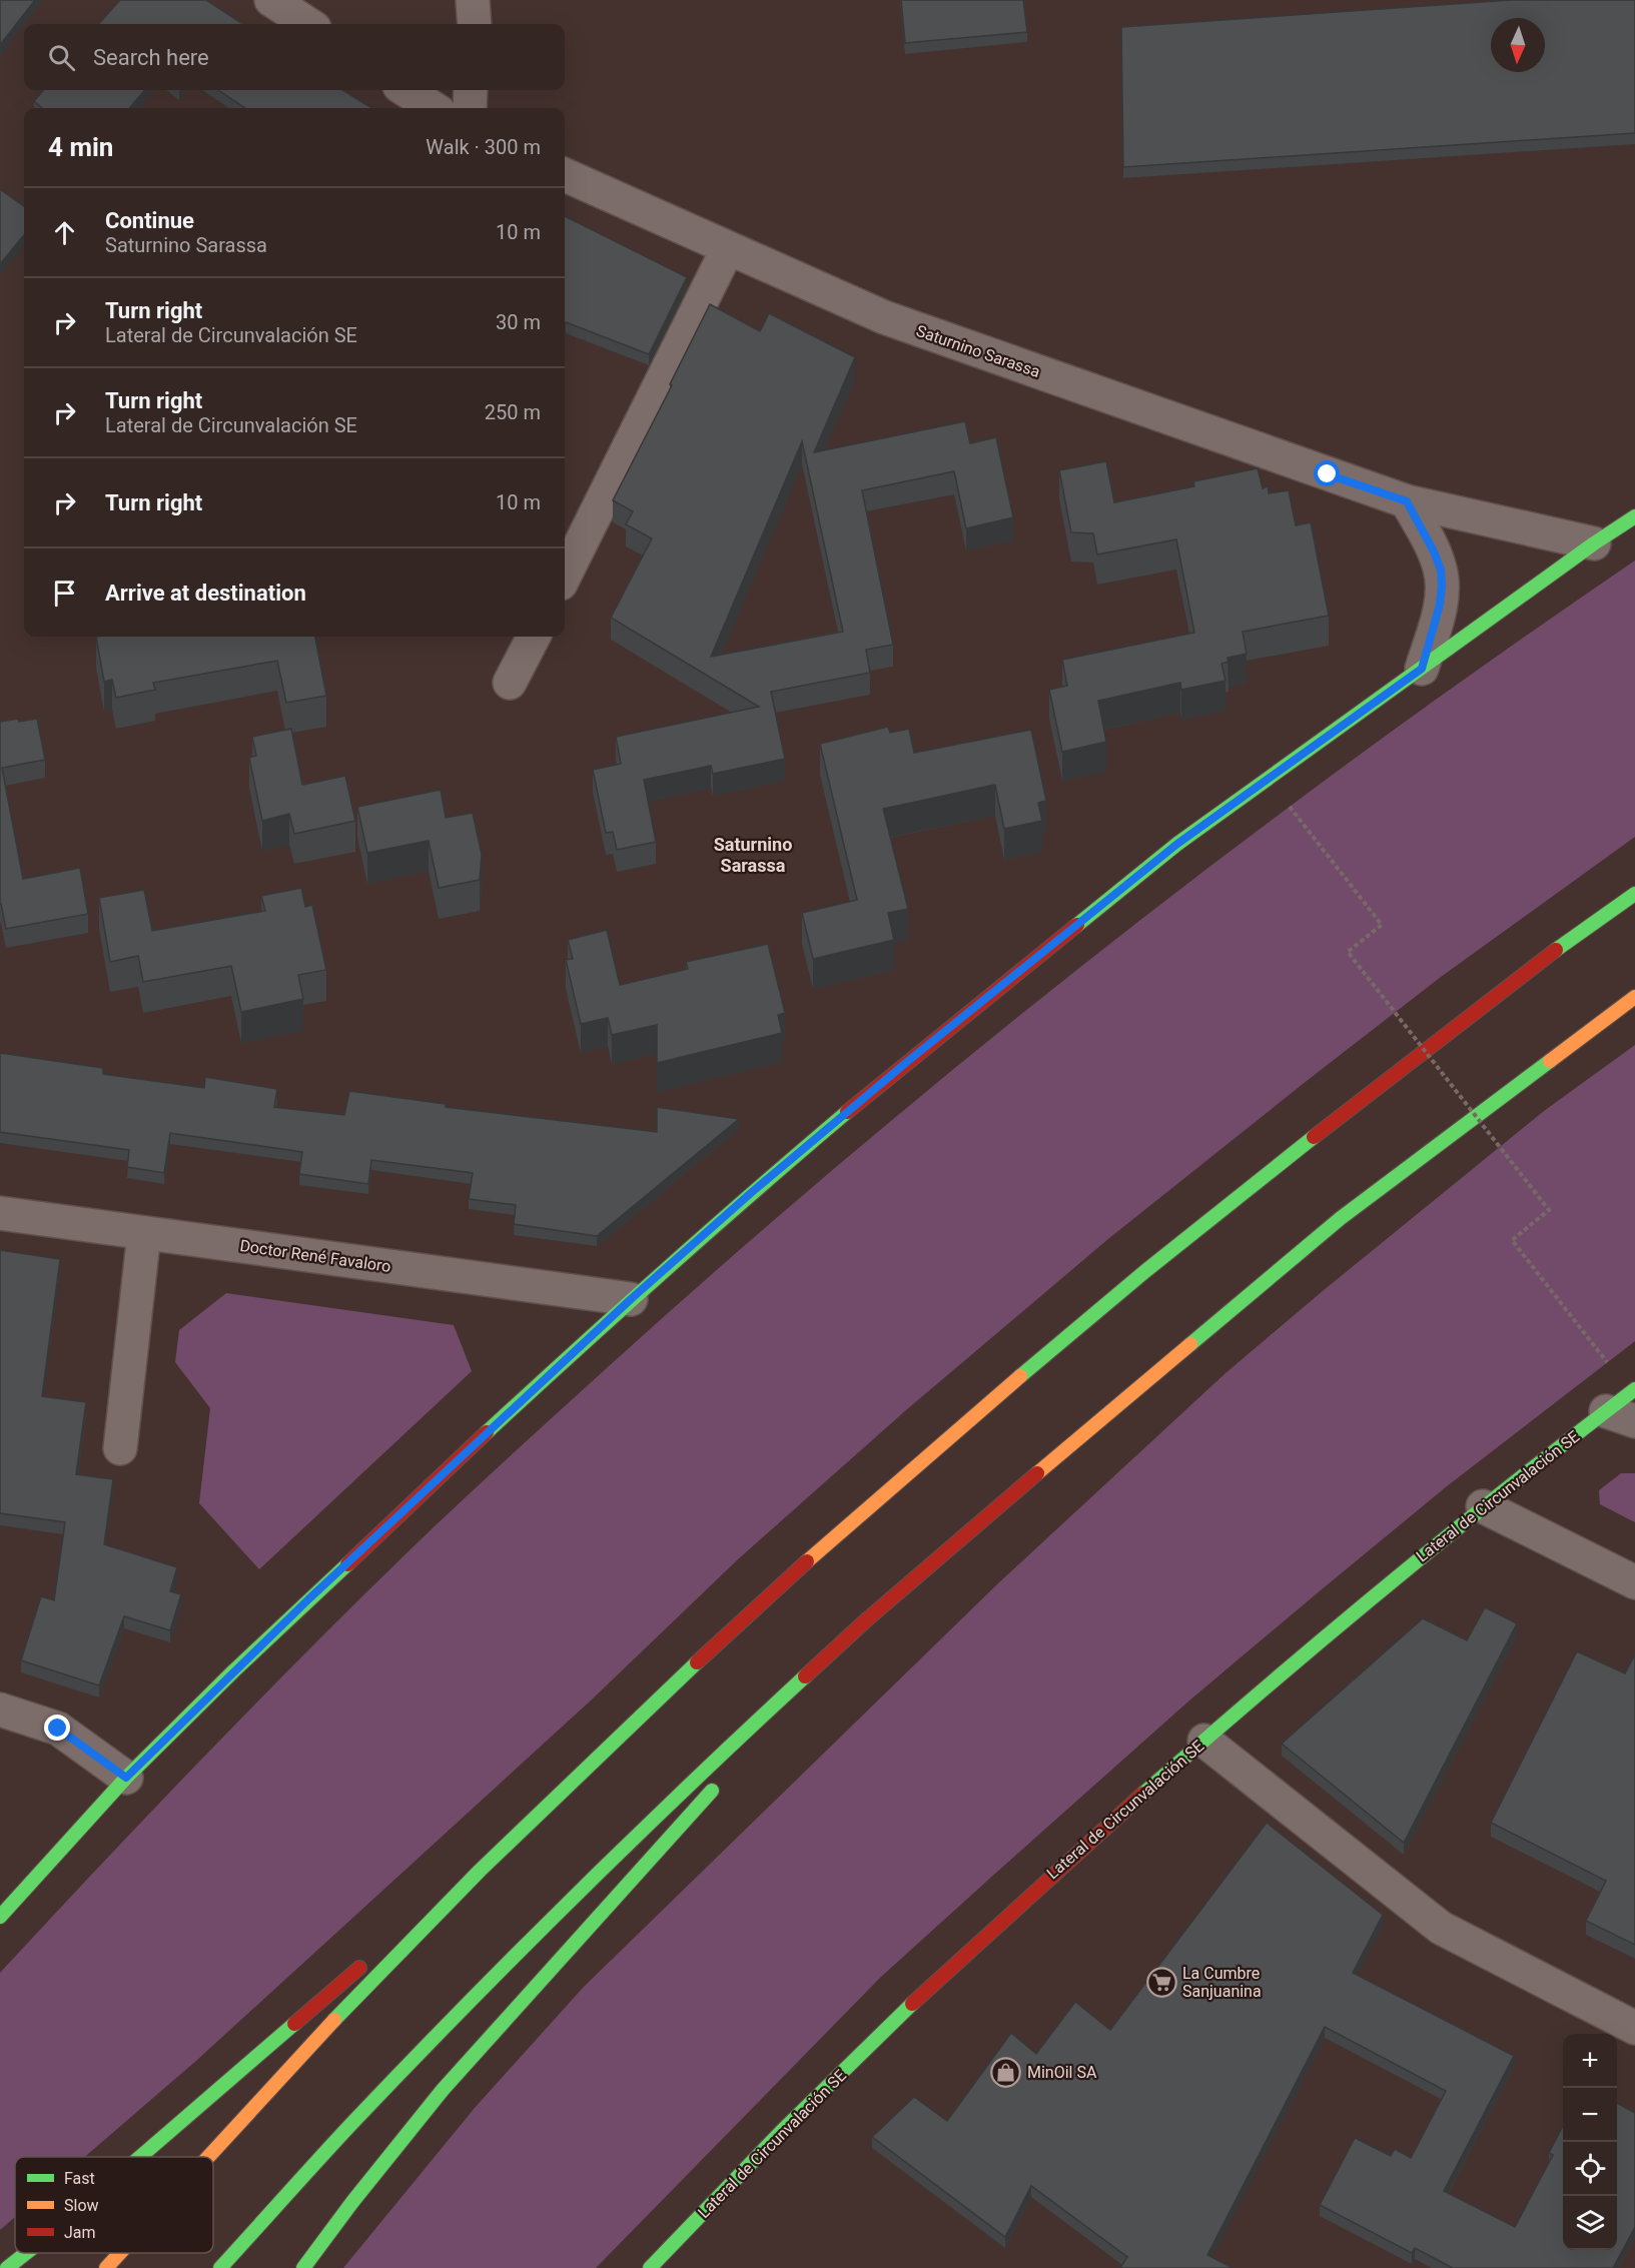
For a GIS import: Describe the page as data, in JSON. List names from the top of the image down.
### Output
{
  "streets": {
    "main road": ["Lateral de Circunvalación SE"],
    "street": ["Saturnino Sarassa", "Doctor René Favaloro"]
  },
  "districts": ["Saturnino Sarassa"],
  "places": {
    "supermarket": ["La Cumbre Sanjuanina"],
    "shop": ["MinOil SA"]
  },
  "legend": ["Fast", "Slow", "Jam"],
  "north": "bottom",
  "page": {
    "search": "Search here",
    "heading": ["4 min", "Walk · 300 m"],
    "list": [
      ["Continue", "Saturnino Sarassa", "10 m"],
      ["Turn right", "Lateral de Circunvalación SE", "30 m"],
      ["Turn right", "Lateral de Circunvalación SE", "250 m"],
      ["Turn right", "10 m"],
      "Arrive at destination"
    ],
    "map_buttons": ["+", "−"]
  }
}
